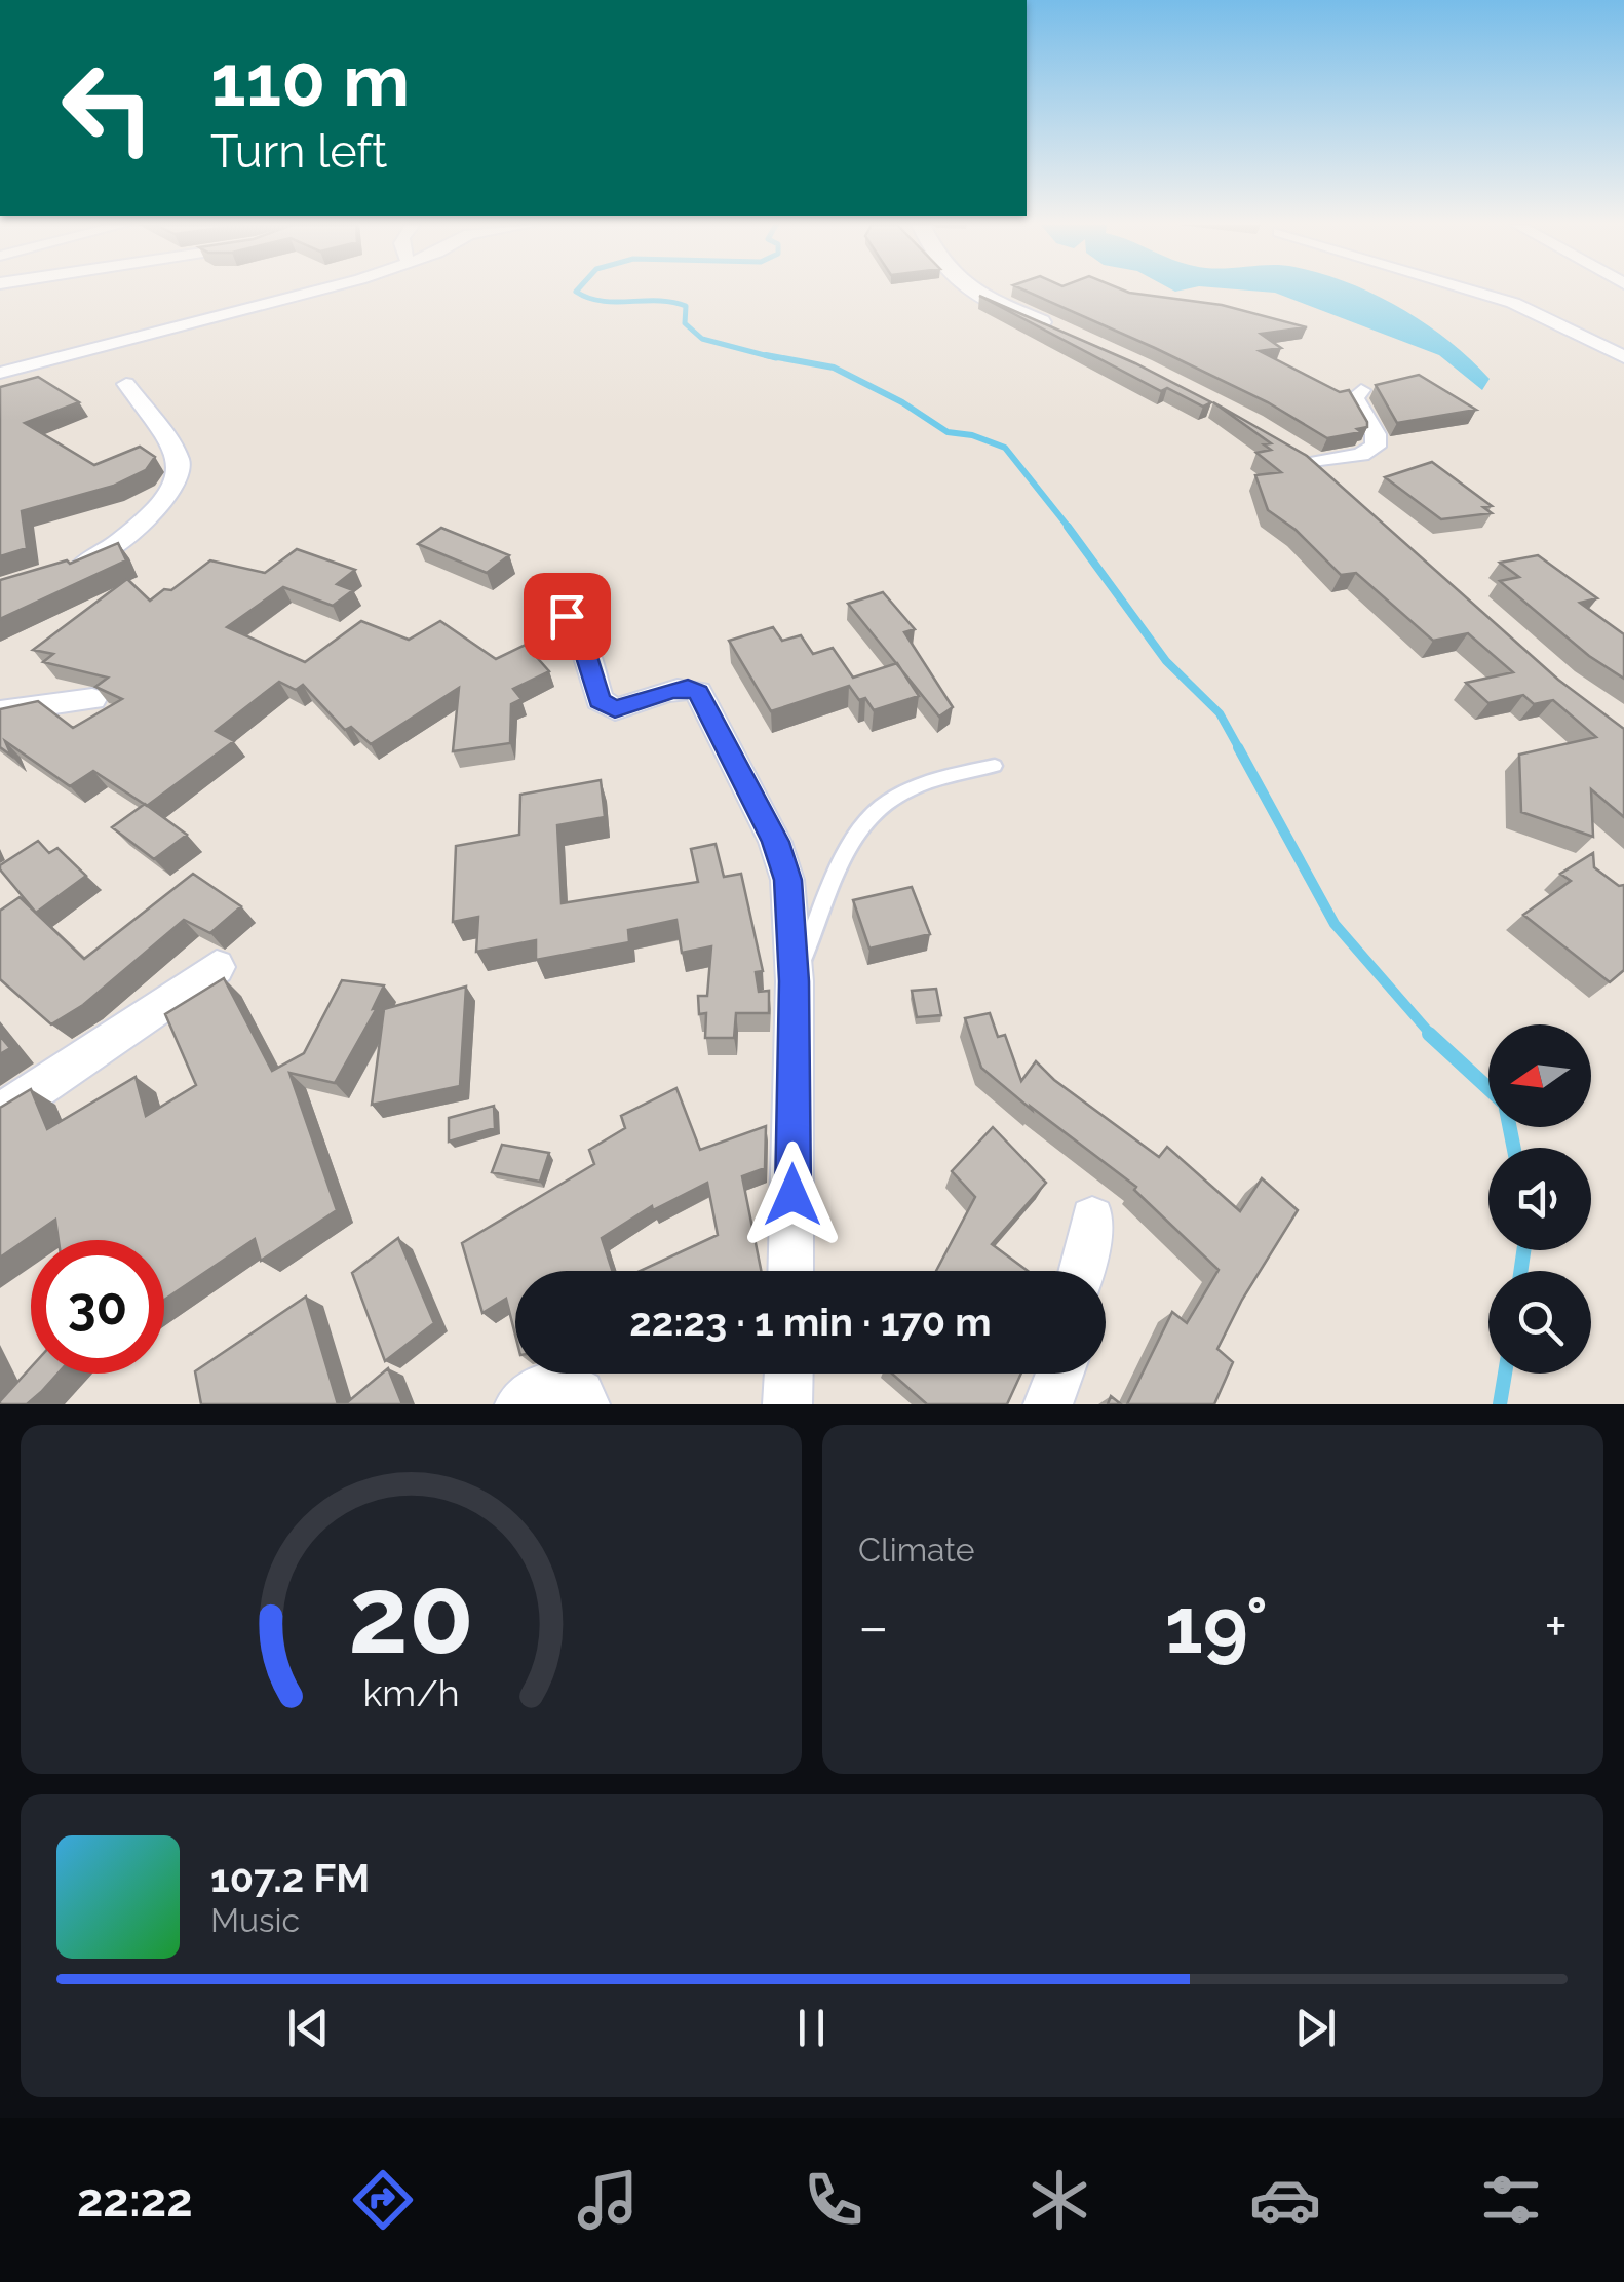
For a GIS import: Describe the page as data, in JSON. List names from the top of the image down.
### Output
{
  "north": "left",
  "page": {
    "turn": ["110 m", "Turn left"],
    "limit": "30",
    "trip": "22:23 · 1 min · 170 m",
    "tile": "Climate",
    "heat": ["−", "19°", "+"],
    "song": ["107.2 FM", "Music"],
    "tabs": "22:22",
    "gauge": ["20", "km/h"]
  }
}
